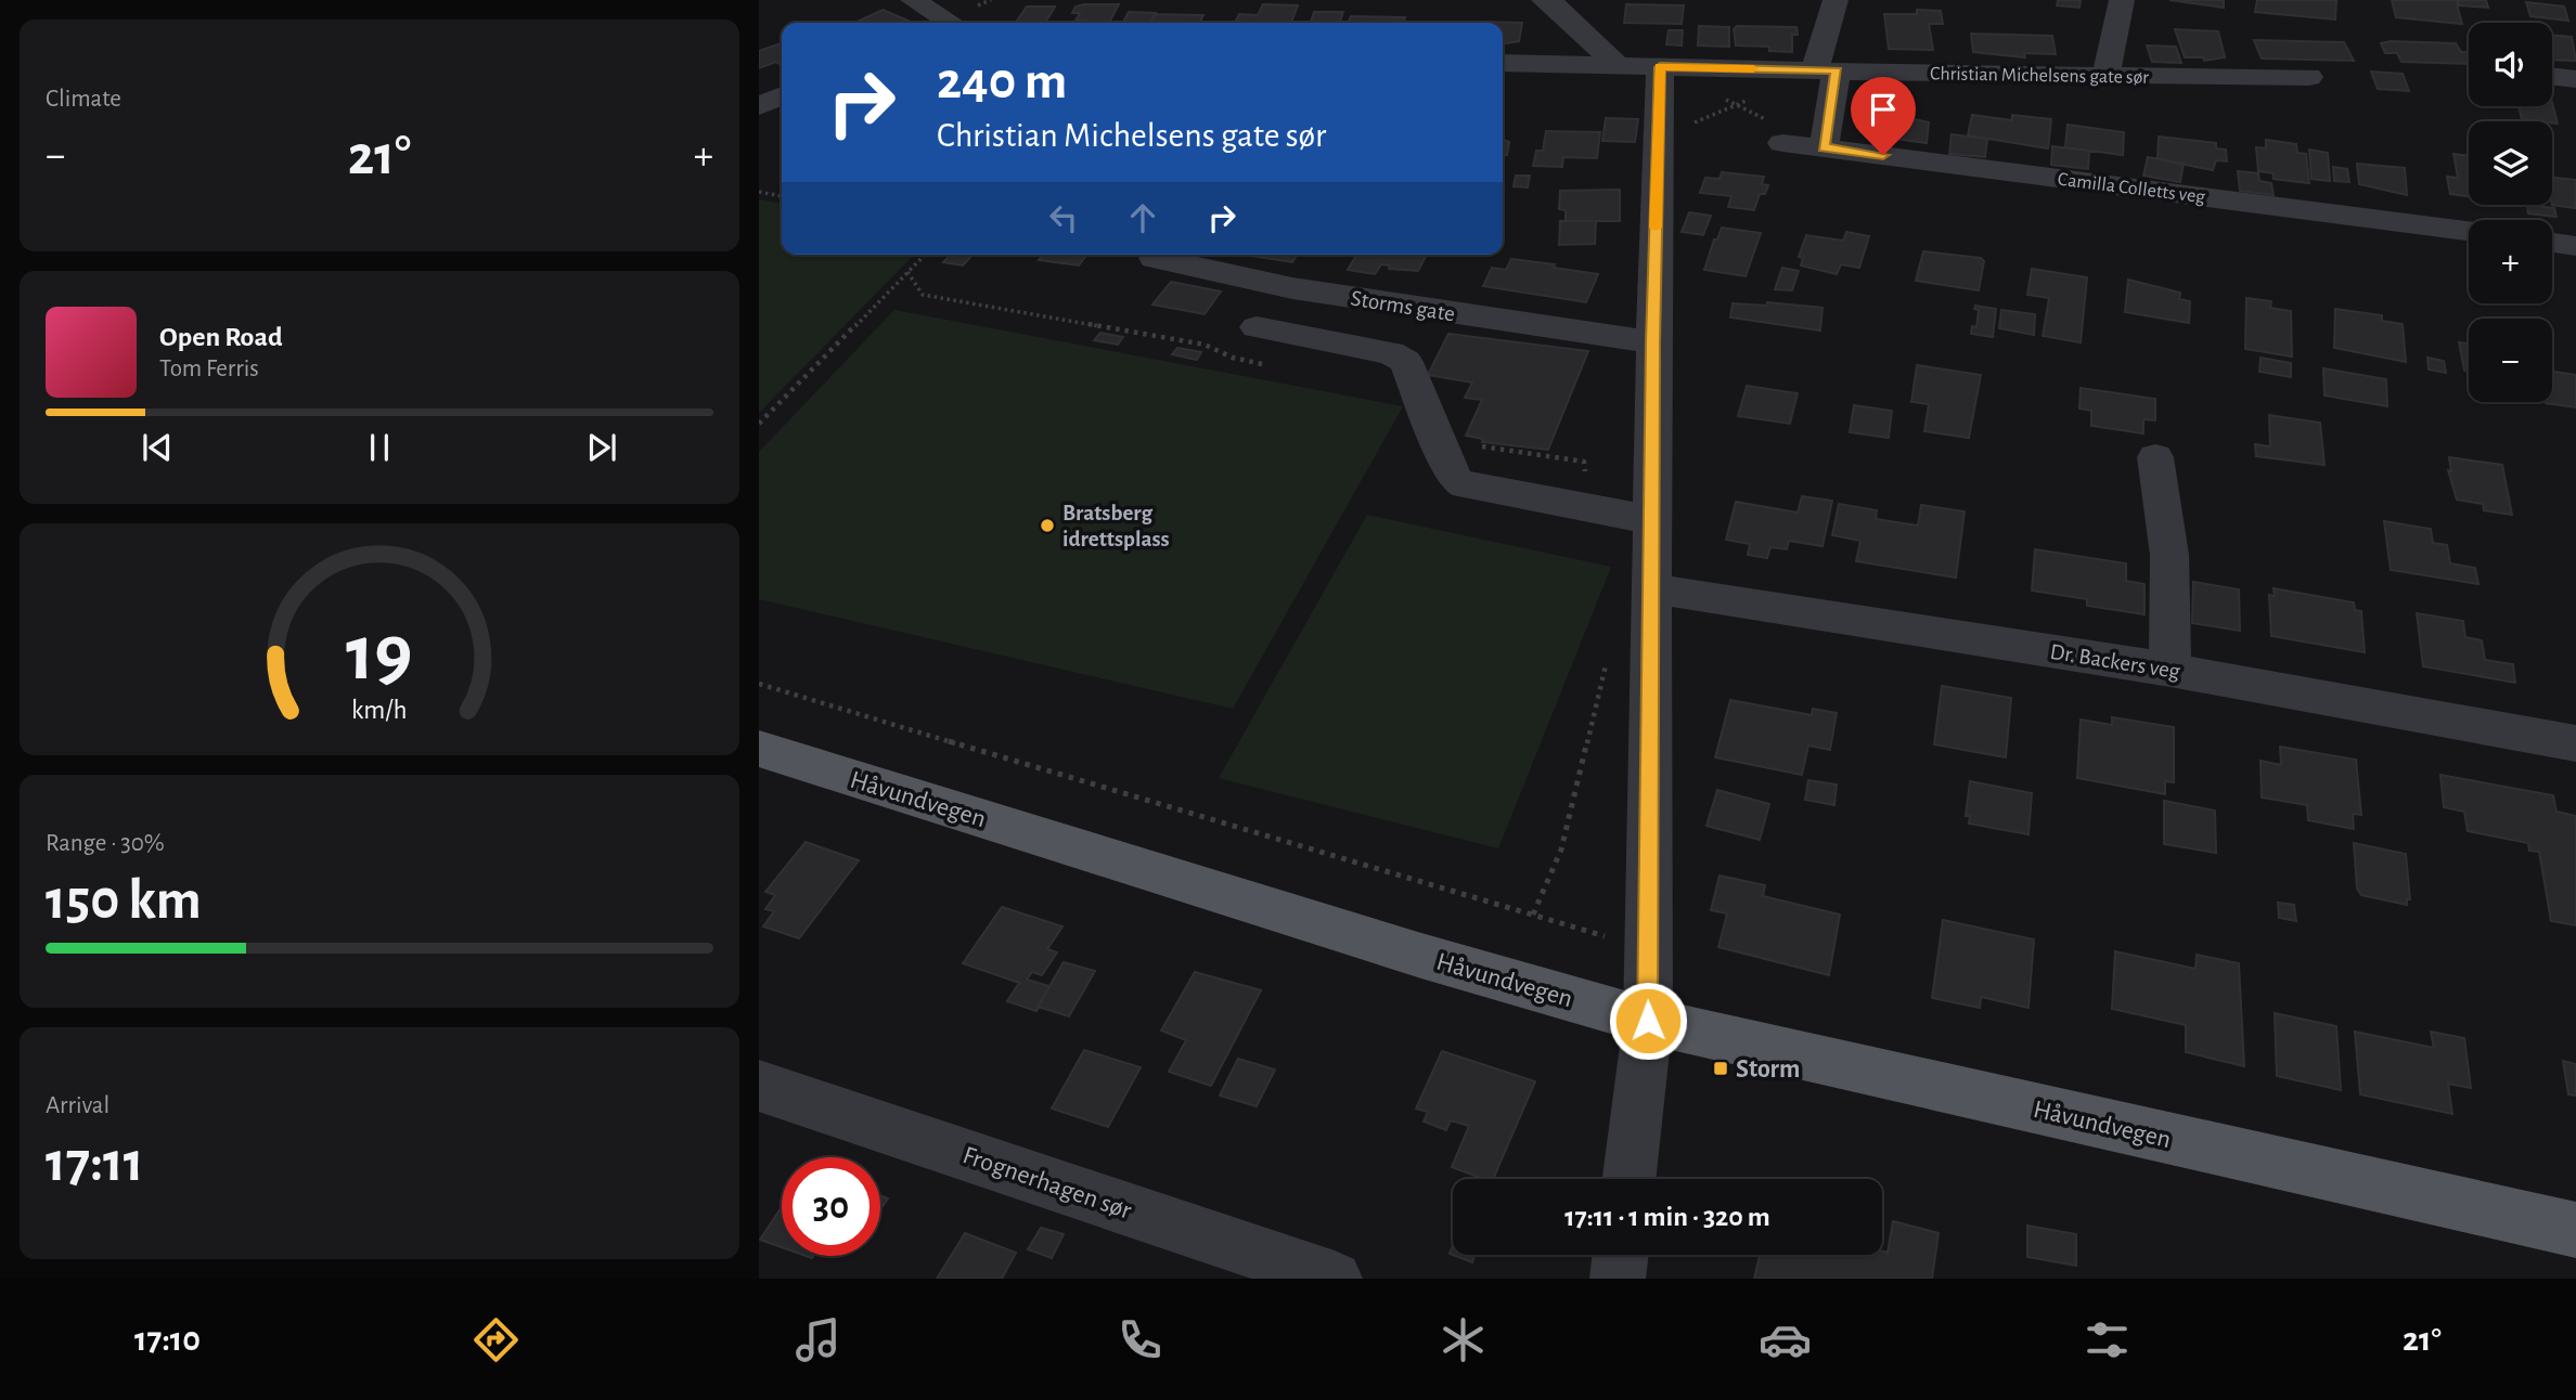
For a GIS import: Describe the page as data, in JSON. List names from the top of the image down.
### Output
{
  "streets": {
    "main road": ["Håvundvegen"],
    "street": [
      "Christian Michelsens gate sør",
      "Camilla Colletts veg",
      "Storms gate",
      "Dr. Backers veg",
      "Frognerhagen sør"
    ]
  },
  "places": {
    "other": ["Bratsberg idrettsplass"],
    "transit": ["Storm"]
  },
  "page": {
    "tile": [
      "Climate",
      ["Range · 30%", "150 km"],
      ["Arrival", "17:11"]
    ],
    "map_buttons": ["+", "−"],
    "turn": ["240 m", "Christian Michelsens gate sør"],
    "heat": ["−", "21°", "+"],
    "song": ["Open Road", "Tom Ferris"],
    "limit": "30",
    "trip": "17:11 · 1 min · 320 m",
    "tabs": ["17:10", "21°"],
    "gauge": ["19", "km/h"]
  }
}
